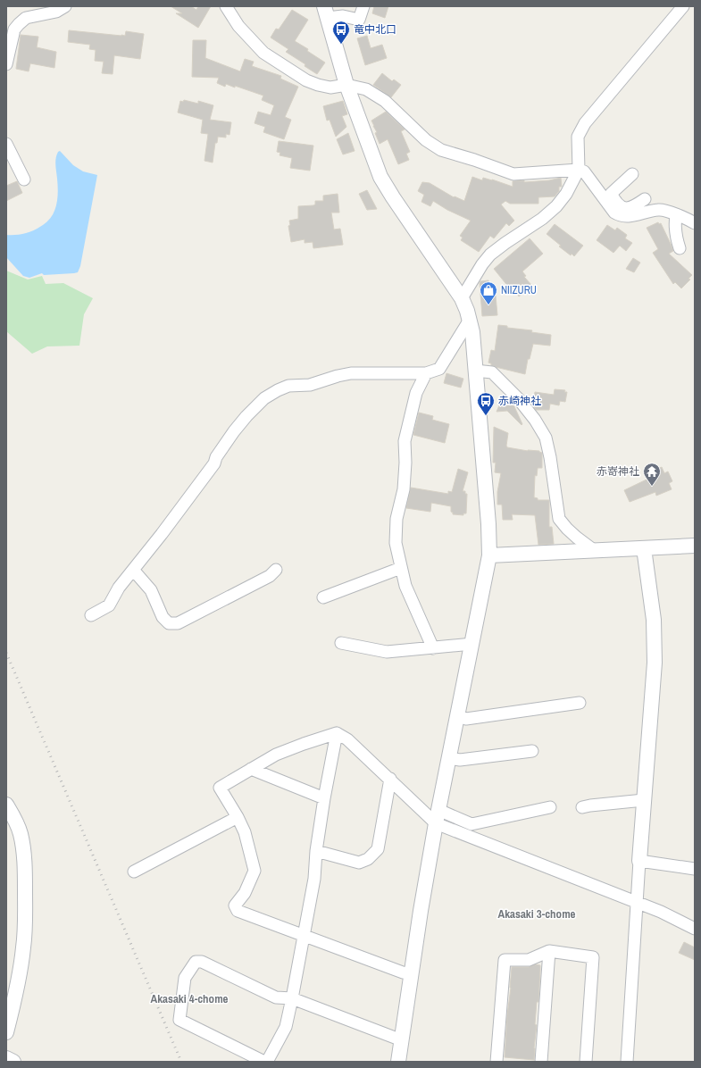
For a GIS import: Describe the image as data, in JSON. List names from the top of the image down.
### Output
{
  "districts": ["Akasaki 3-chome", "Akasaki 4-chome"],
  "places": {
    "bus stop": ["竜中北口", "赤崎神社"],
    "shop": ["NIIZURU"],
    "temple": ["赤嵜神社"]
  }
}
